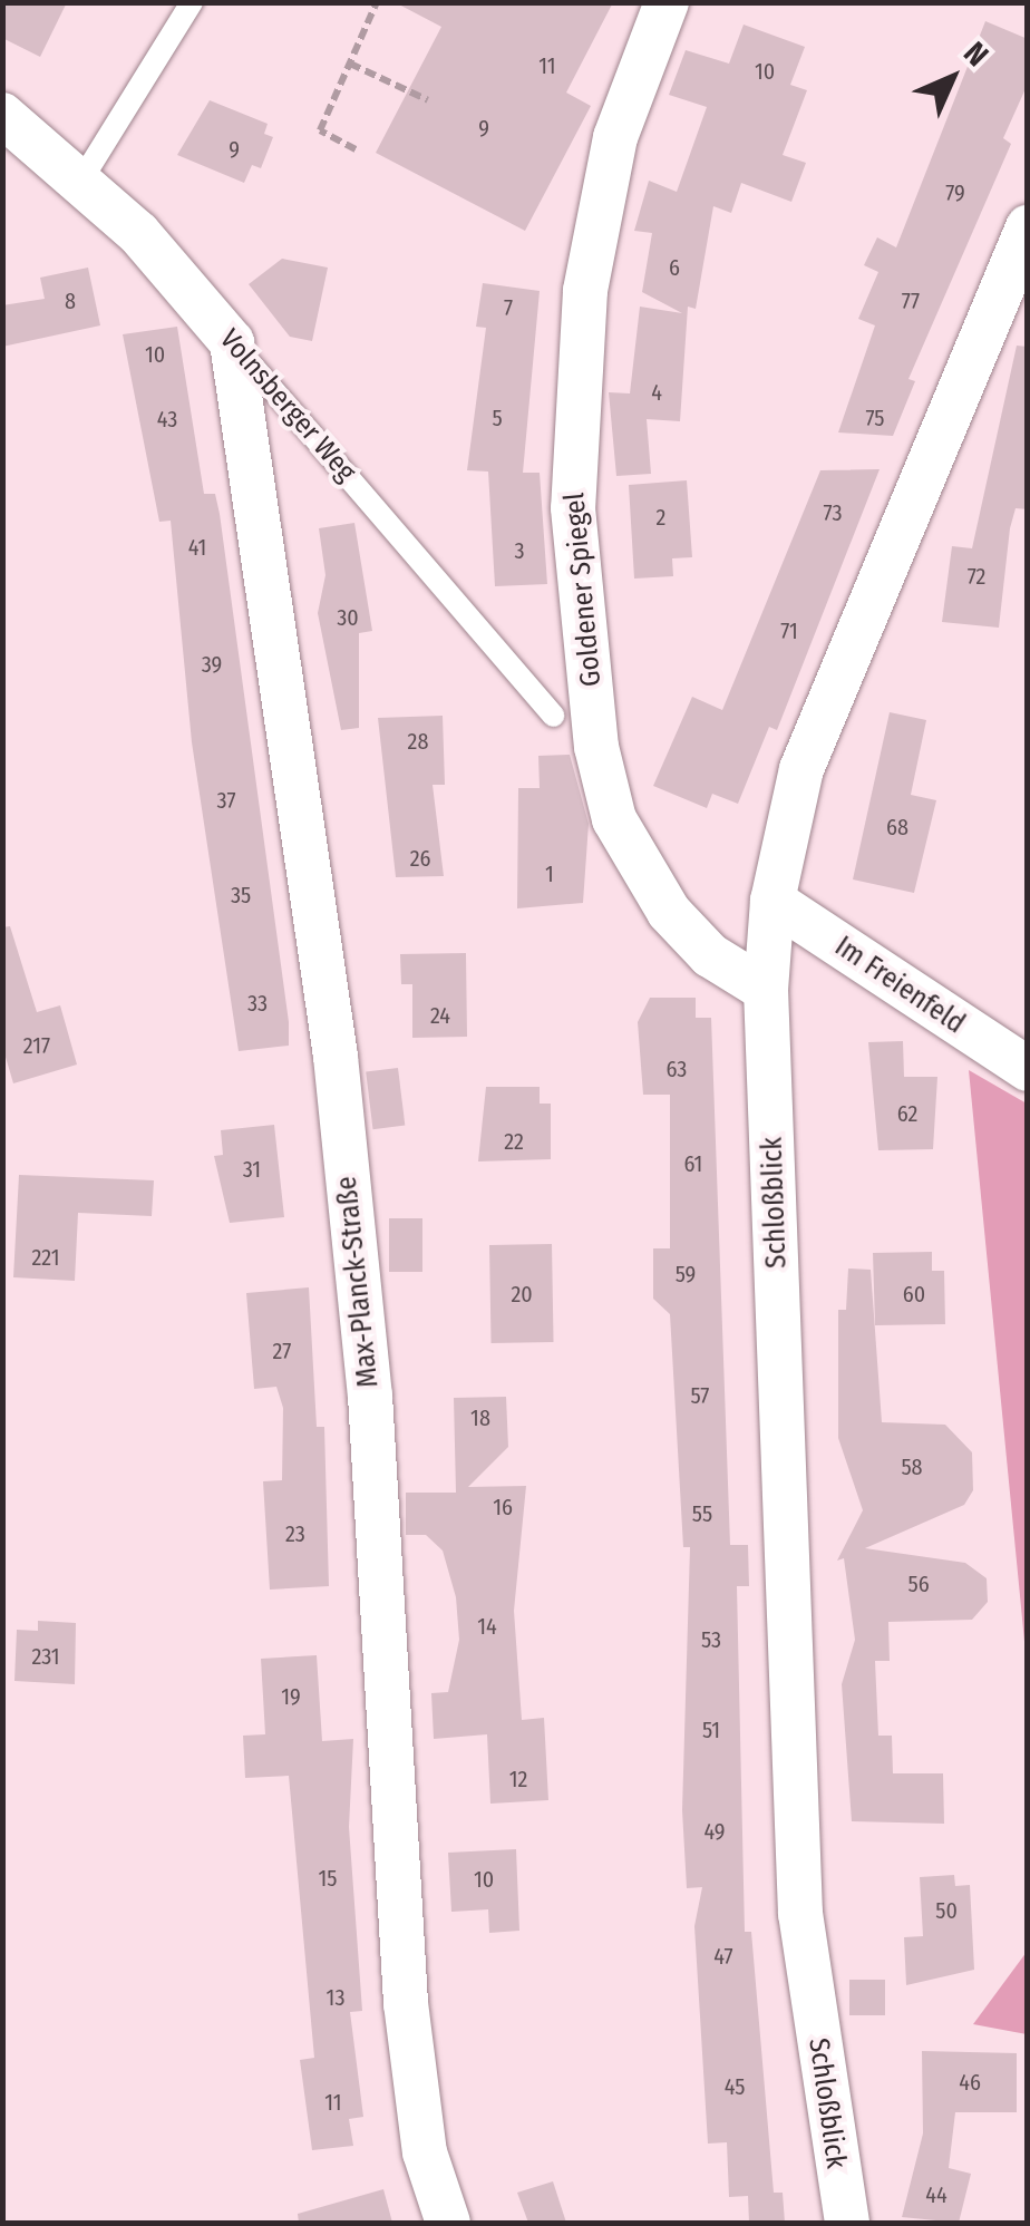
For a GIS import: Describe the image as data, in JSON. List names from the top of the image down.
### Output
{
  "streets": {
    "street": [
      "Volnsberger Weg",
      "Goldener Spiegel",
      "Im Freienfeld",
      "Schloßblick",
      "Max-Planck-Straße"
    ]
  },
  "crossings": [
    ["Volnsberger Weg", "Max-Planck-Straße"],
    ["Goldener Spiegel", "Schloßblick"],
    ["Im Freienfeld", "Schloßblick"]
  ],
  "house_numbers": [
    "11",
    "10",
    "9",
    "9",
    "79",
    "6",
    "8",
    "77",
    "7",
    "10",
    "4",
    "5",
    "75",
    "43",
    "73",
    "2",
    "41",
    "3",
    "72",
    "30",
    "71",
    "39",
    "28",
    "37",
    "68",
    "26",
    "1",
    "35",
    "33",
    "24",
    "217",
    "63",
    "62",
    "22",
    "61",
    "31",
    "221",
    "59",
    "20",
    "60",
    "27",
    "57",
    "18",
    "58",
    "16",
    "55",
    "23",
    "56",
    "14",
    "53",
    "231",
    "19",
    "51",
    "12",
    "49",
    "15",
    "10",
    "50",
    "47",
    "13",
    "46",
    "45",
    "11",
    "44"
  ],
  "north": "top right"
}
